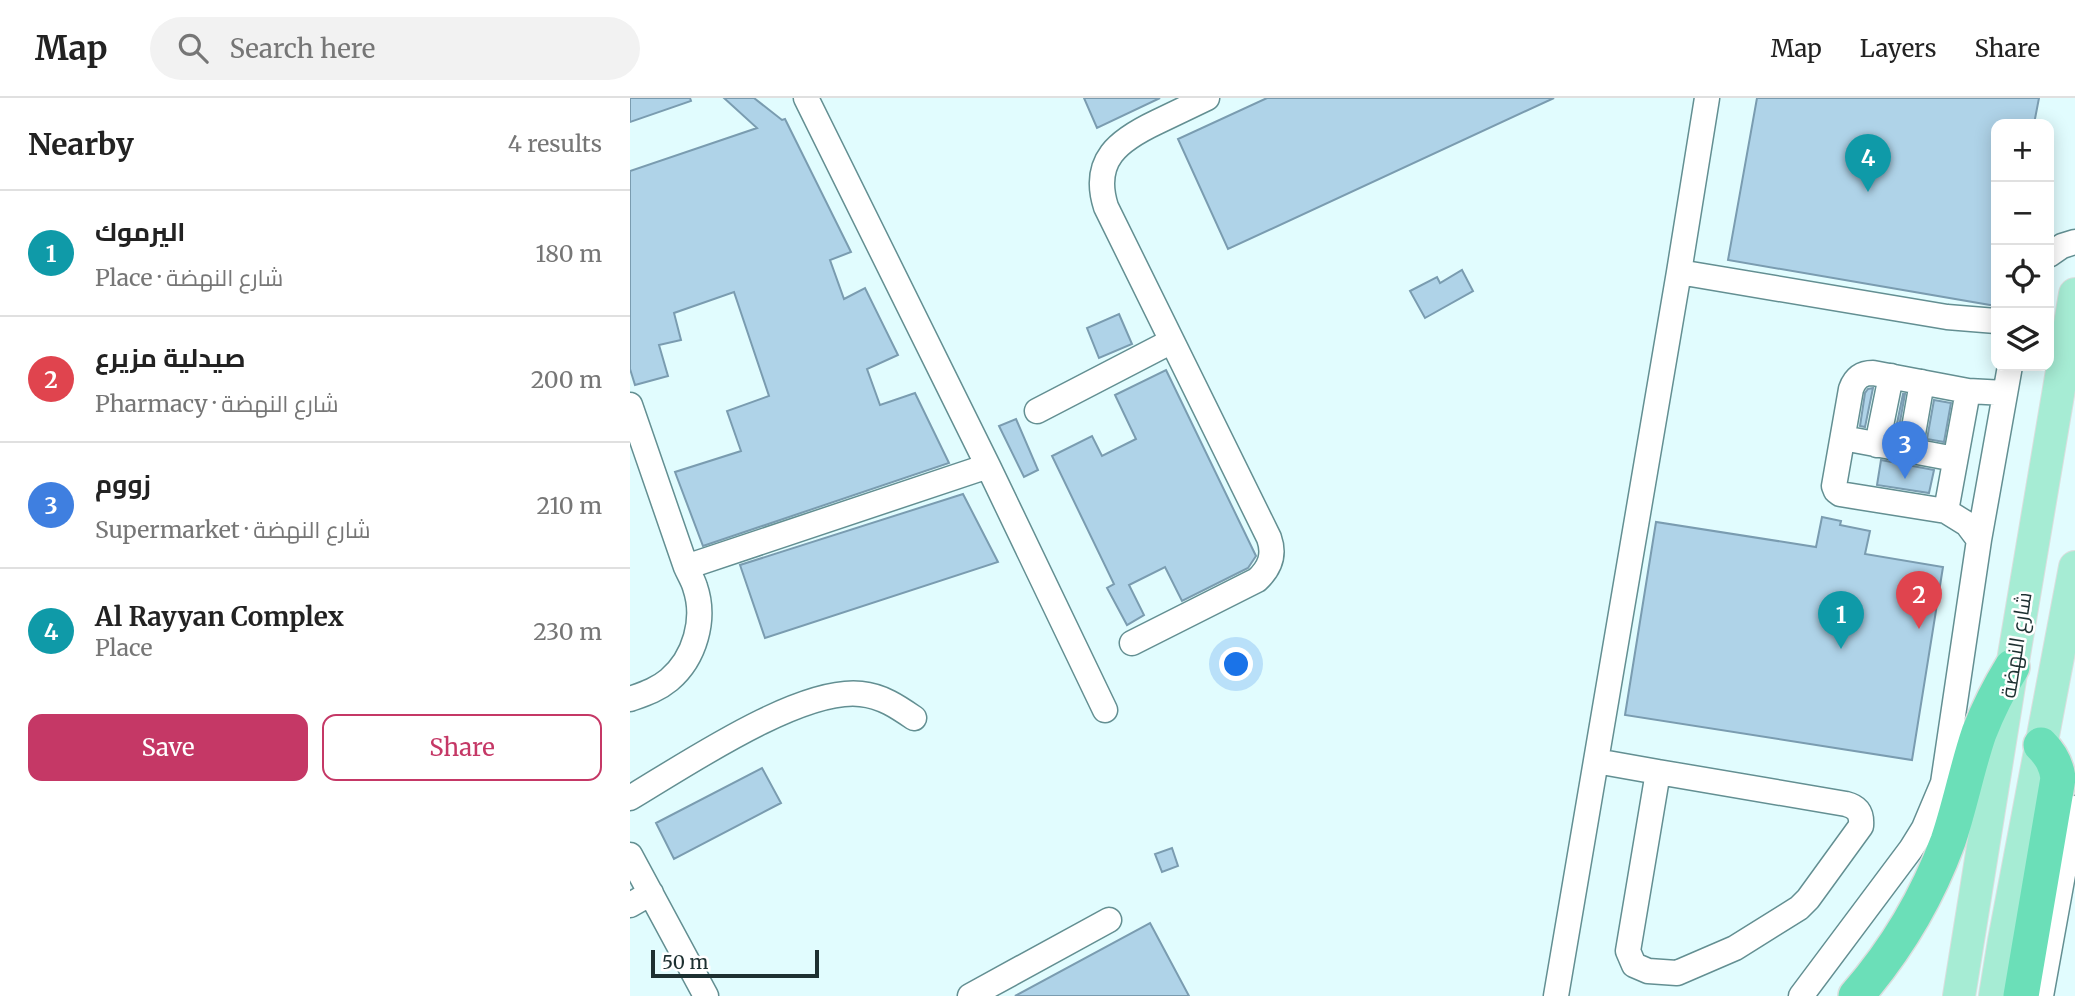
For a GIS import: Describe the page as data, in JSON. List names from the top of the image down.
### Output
{
  "streets": {
    "main road": ["شارع النهضة"]
  },
  "scale_bar": "50 m",
  "page": {
    "header": "Map",
    "search": "Search here",
    "nav": ["Map", "Layers", "Share"],
    "heading": ["Nearby", "4 results"],
    "map_buttons": ["+", "−"],
    "pins": [
      "4",
      "3",
      "2",
      "1"
    ],
    "list": [
      {
        "mark": "1",
        "name": "اليرموك",
        "note": "Place · شارع النهضة",
        "value": "180 m"
      },
      {
        "mark": "2",
        "name": "صيدلية مزيرع",
        "note": "Pharmacy · شارع النهضة",
        "value": "200 m"
      },
      {
        "mark": "3",
        "name": "زووم",
        "note": "Supermarket · شارع النهضة",
        "value": "210 m"
      },
      {
        "mark": "4",
        "name": "Al Rayyan Complex",
        "note": "Place",
        "value": "230 m"
      }
    ],
    "buttons": ["Save", "Share"],
    "scale": "50 m"
  }
}
